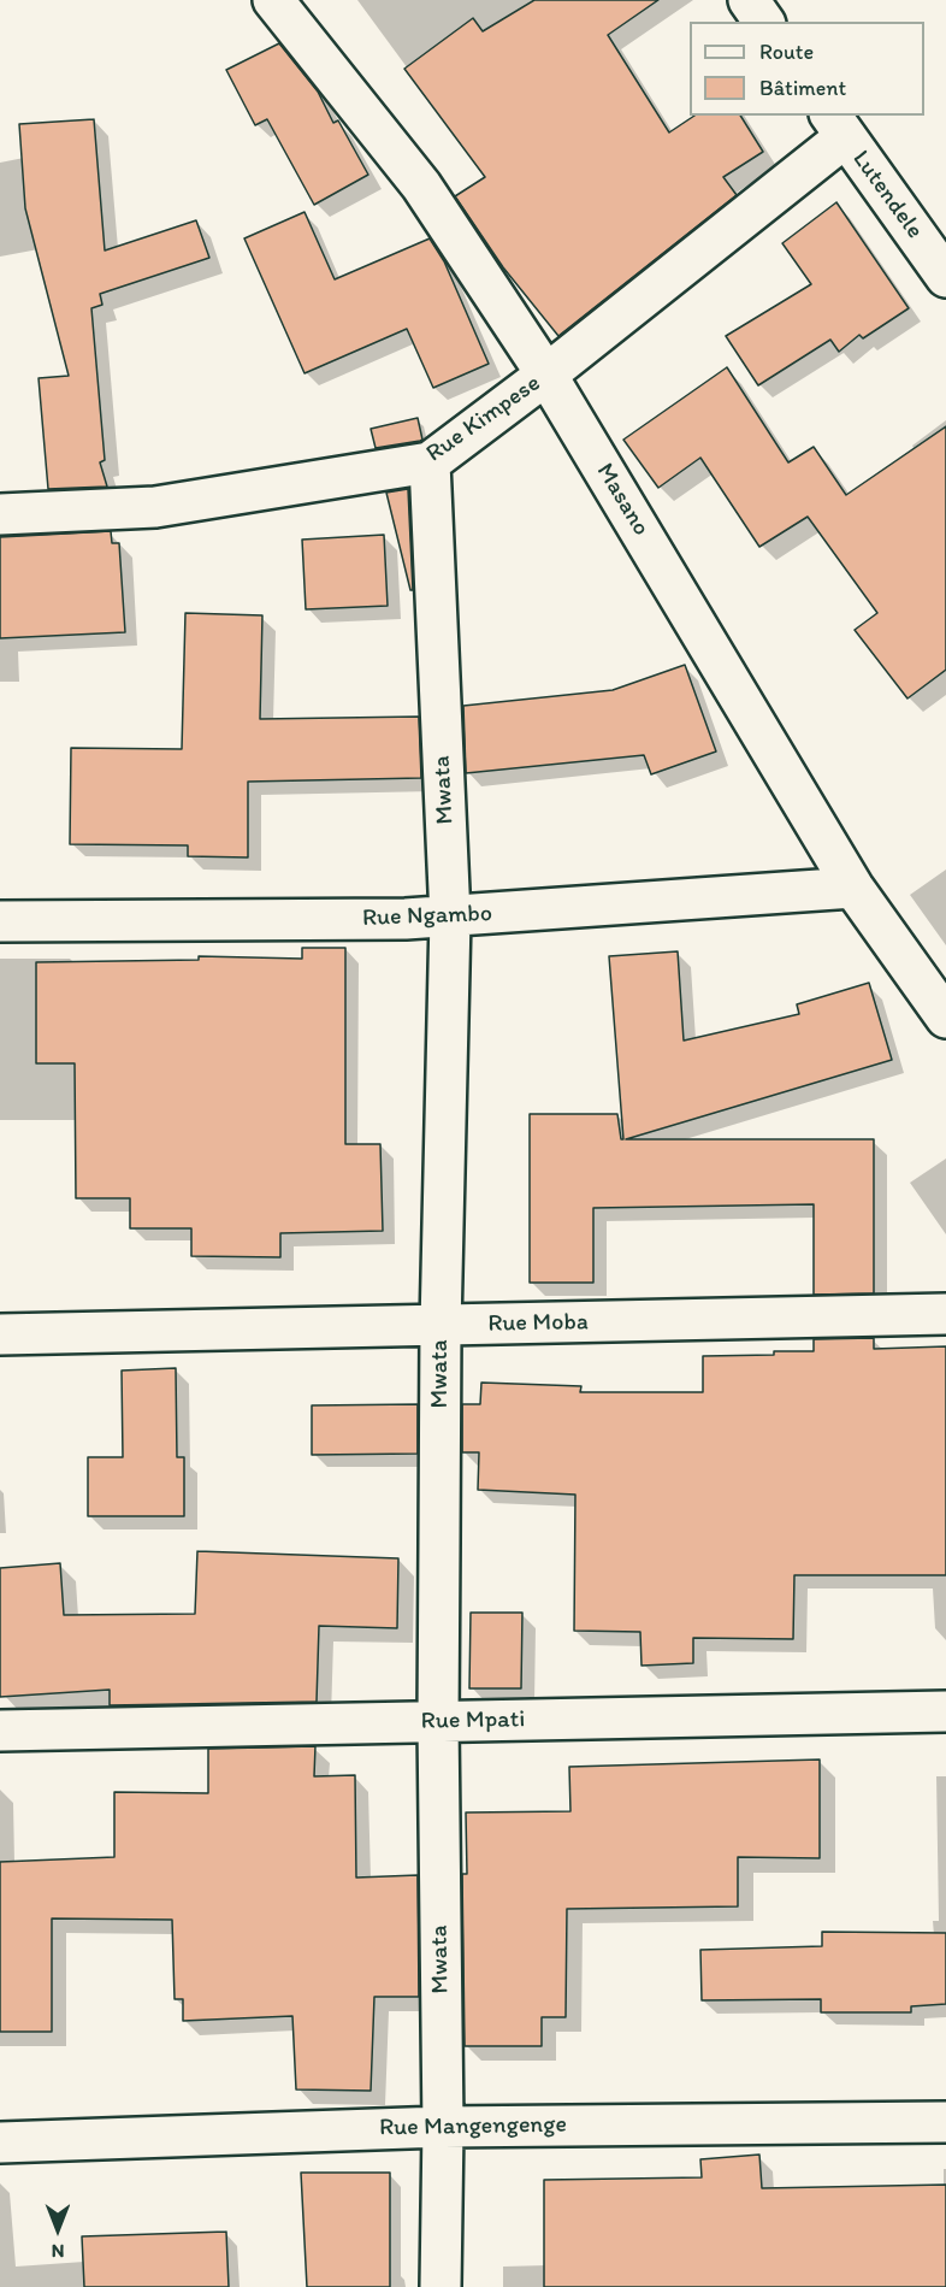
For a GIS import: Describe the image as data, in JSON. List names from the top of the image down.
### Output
{
  "streets": {
    "street": [
      "Lutendele",
      "Rue Kimpese",
      "Masano",
      "Mwata",
      "Rue Ngambo",
      "Rue Moba",
      "Rue Mpati",
      "Rue Mangengenge"
    ]
  },
  "crossings": [
    ["Lutendele", "Rue Kimpese"],
    ["Rue Kimpese", "Masano"],
    ["Rue Kimpese", "Mwata"],
    ["Masano", "Rue Ngambo"],
    ["Mwata", "Rue Ngambo"],
    ["Mwata", "Rue Moba"],
    ["Mwata", "Rue Mpati"],
    ["Mwata", "Rue Mangengenge"]
  ],
  "legend": ["Route", "Bâtiment"],
  "north": "bottom"
}
